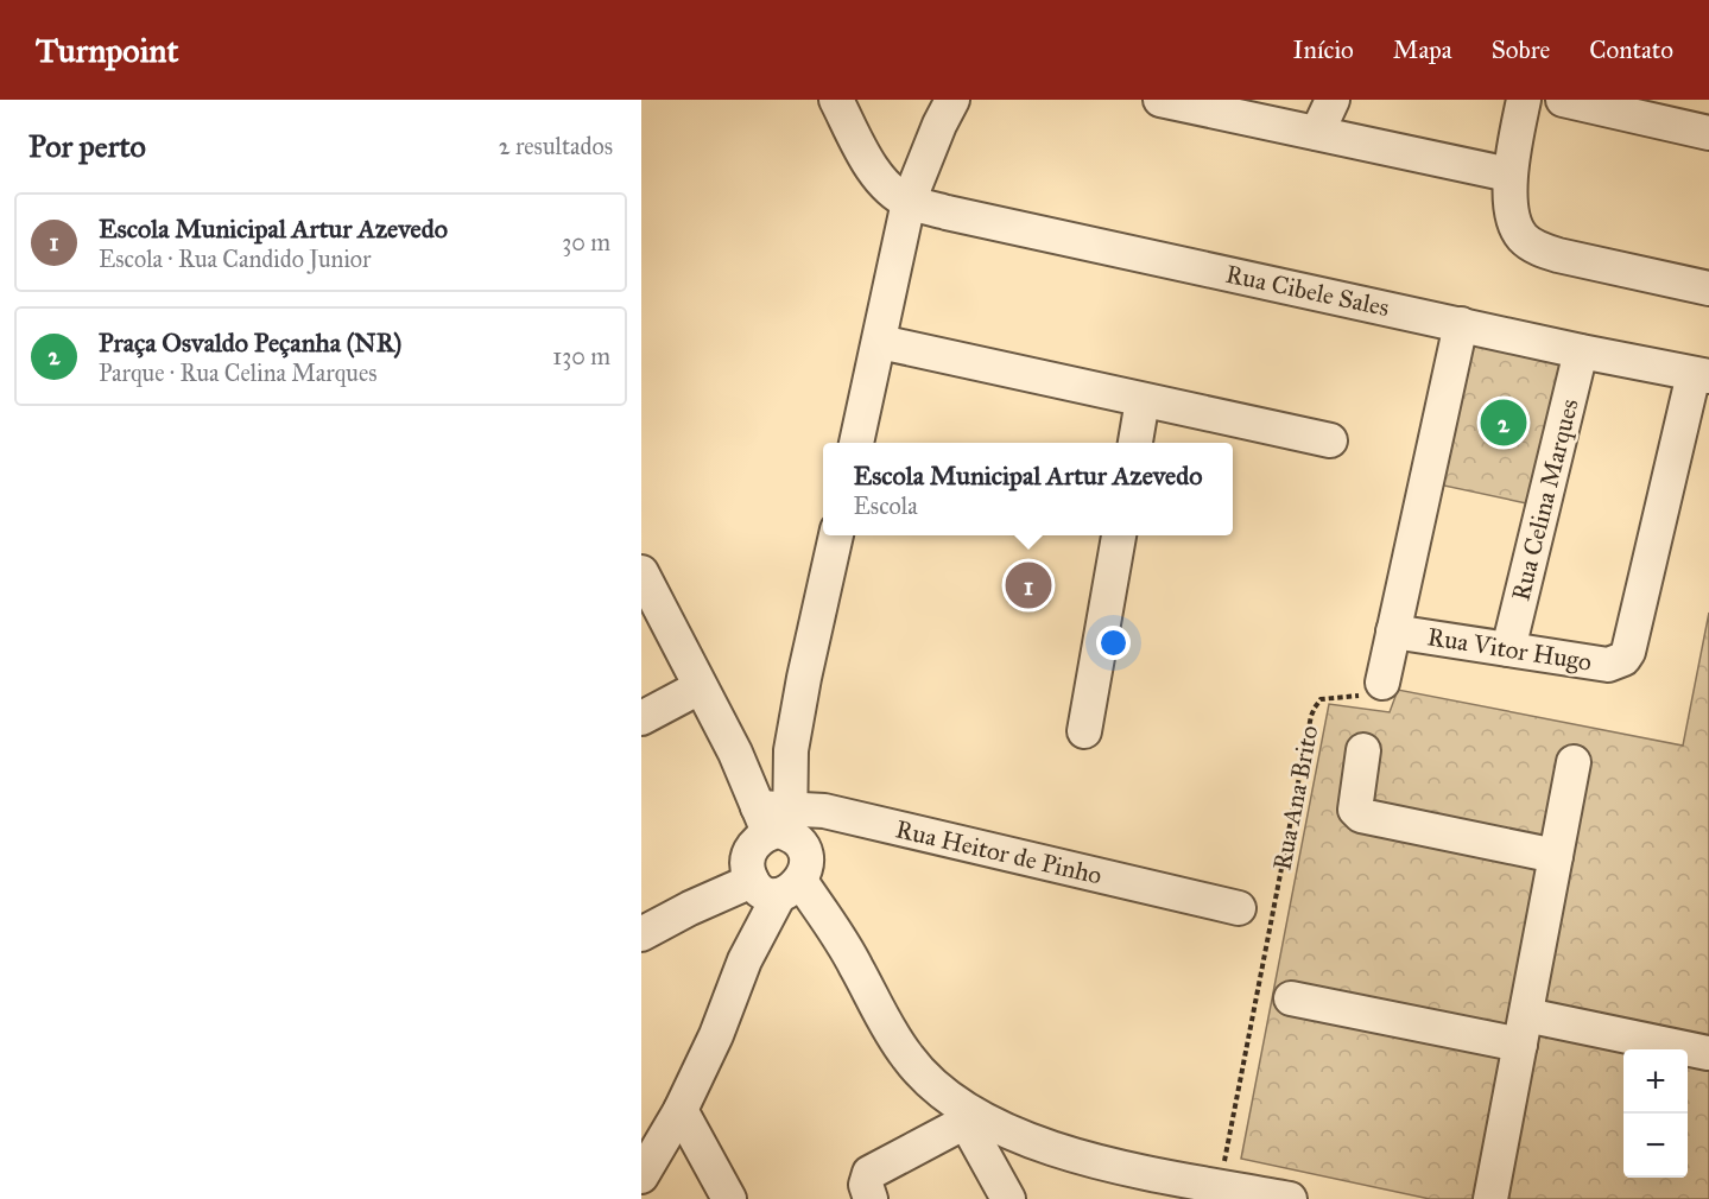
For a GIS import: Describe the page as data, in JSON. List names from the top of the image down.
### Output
{
  "streets": {
    "street": [
      "Rua Cibele Sales",
      "Rua Celina Marques",
      "Rua Vitor Hugo",
      "Rua Heitor de Pinho"
    ],
    "path": ["Rua Ana Brito"]
  },
  "crossings": [
    ["Rua Cibele Sales", "Rua Celina Marques"],
    ["Rua Cibele Sales", "Rua Vitor Hugo"],
    ["Rua Celina Marques", "Rua Vitor Hugo"]
  ],
  "page": {
    "header": "Turnpoint",
    "nav": [
      "Início",
      "Mapa",
      "Sobre",
      "Contato"
    ],
    "heading": ["Por perto", "2 resultados"],
    "list": [
      {
        "mark": "1",
        "name": "Escola Municipal Artur Azevedo",
        "note": "Escola · Rua Candido Junior",
        "value": "30 m"
      },
      {
        "mark": "2",
        "name": "Praça Osvaldo Peçanha (NR)",
        "note": "Parque · Rua Celina Marques",
        "value": "130 m"
      }
    ],
    "pins": ["2", "1"],
    "popup": ["Escola Municipal Artur Azevedo", "Escola"],
    "map_buttons": ["+", "−"]
  }
}
